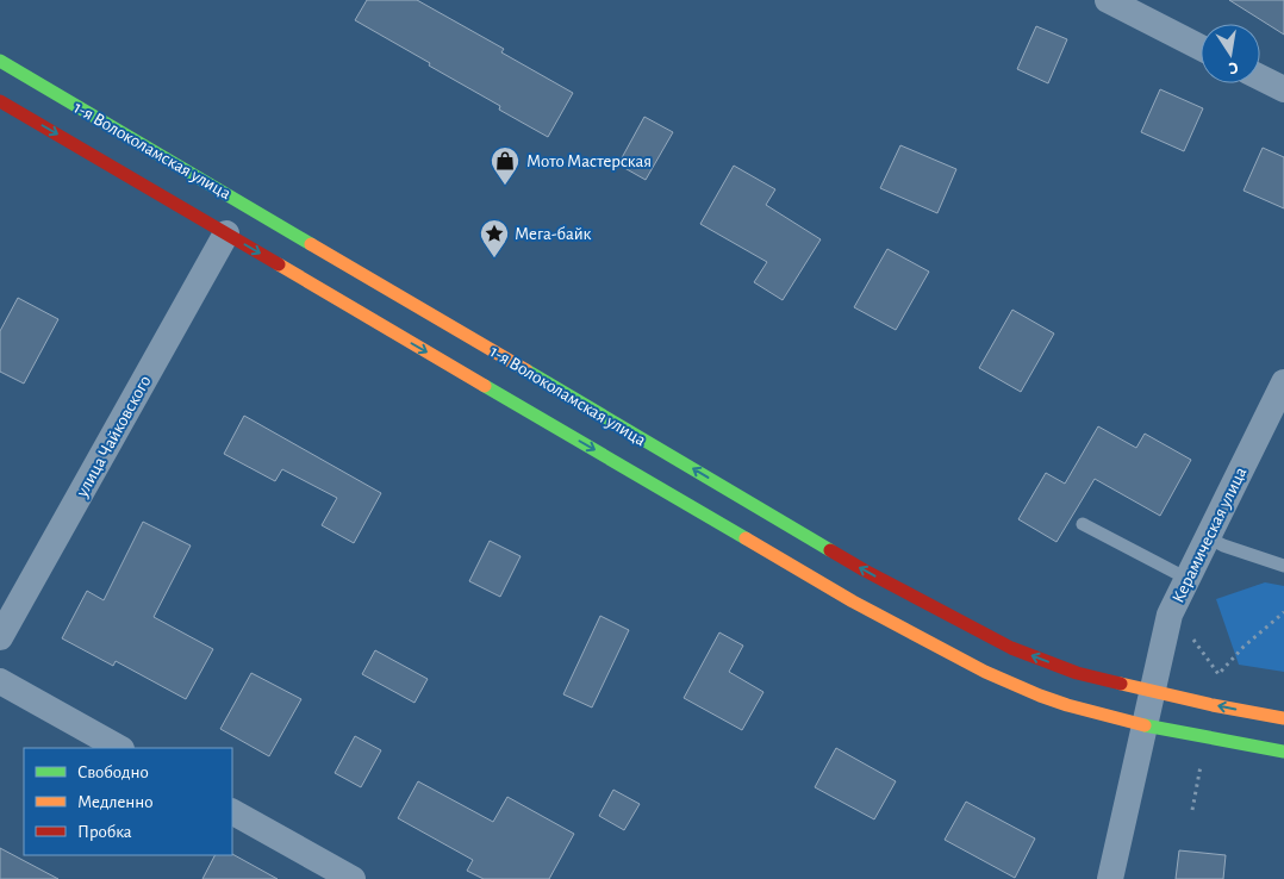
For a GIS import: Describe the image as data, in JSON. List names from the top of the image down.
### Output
{
  "streets": {
    "main road": ["1-я Волоколамская улица"],
    "street": ["улица Чайковского", "Керамическая улица"]
  },
  "crossings": [
    ["1-я Волоколамская улица", "улица Чайковского"],
    ["1-я Волоколамская улица", "Керамическая улица"]
  ],
  "places": {
    "shop": ["Мото Мастерская"],
    "place": ["Мега-байк"]
  },
  "legend": ["Свободно", "Медленно", "Пробка"],
  "north": "bottom"
}
